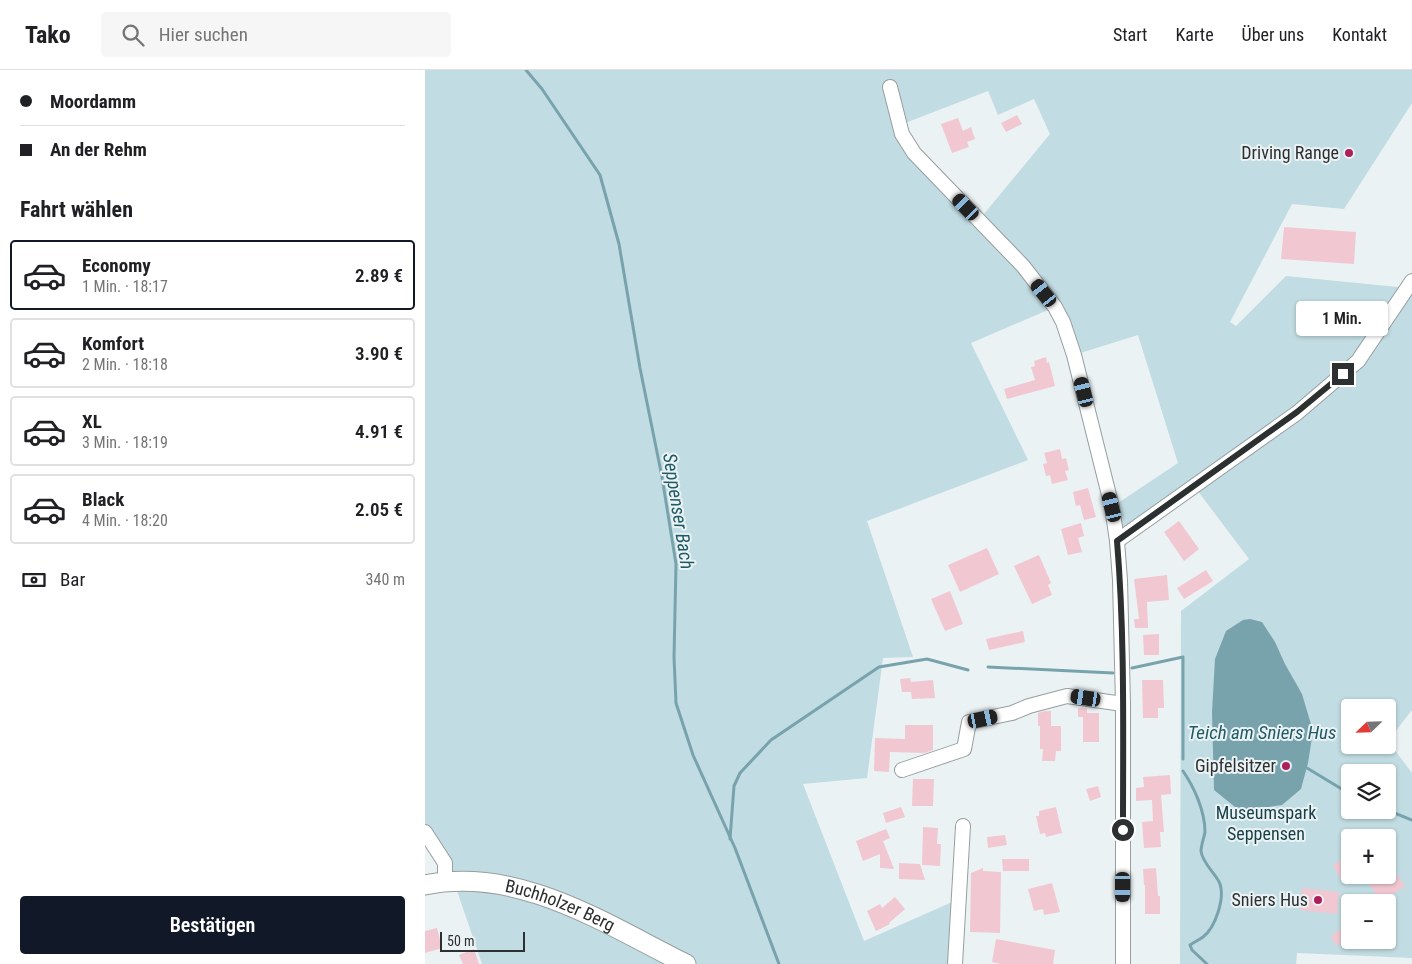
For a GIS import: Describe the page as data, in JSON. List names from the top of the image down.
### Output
{
  "streets": {
    "main road": ["Buchholzer Berg"]
  },
  "water": ["Seppenser Bach", "Teich am Sniers Hus"],
  "parks": ["Museumspark Seppensen"],
  "places": ["Driving Range", "Gipfelsitzer", "Sniers Hus"],
  "scale_bar": "50 m",
  "north": "bottom left",
  "page": {
    "header": "Tako",
    "search": "Hier suchen",
    "nav": [
      "Start",
      "Karte",
      "Über uns",
      "Kontakt"
    ],
    "banner": ["Moordamm", "An der Rehm"],
    "heading": "Fahrt wählen",
    "list": [
      {
        "name": "Economy",
        "note": "1 Min. · 18:17",
        "value": "2.89 €"
      },
      {
        "name": "Komfort",
        "note": "2 Min. · 18:18",
        "value": "3.90 €"
      },
      {
        "name": "XL",
        "note": "3 Min. · 18:19",
        "value": "4.91 €"
      },
      {
        "name": "Black",
        "note": "4 Min. · 18:20",
        "value": "2.05 €"
      }
    ],
    "bubble": "1 Min.",
    "pay": ["Bar", "340 m"],
    "map_buttons": ["+", "−"],
    "buttons": "Bestätigen",
    "scale": "50 m"
  }
}
